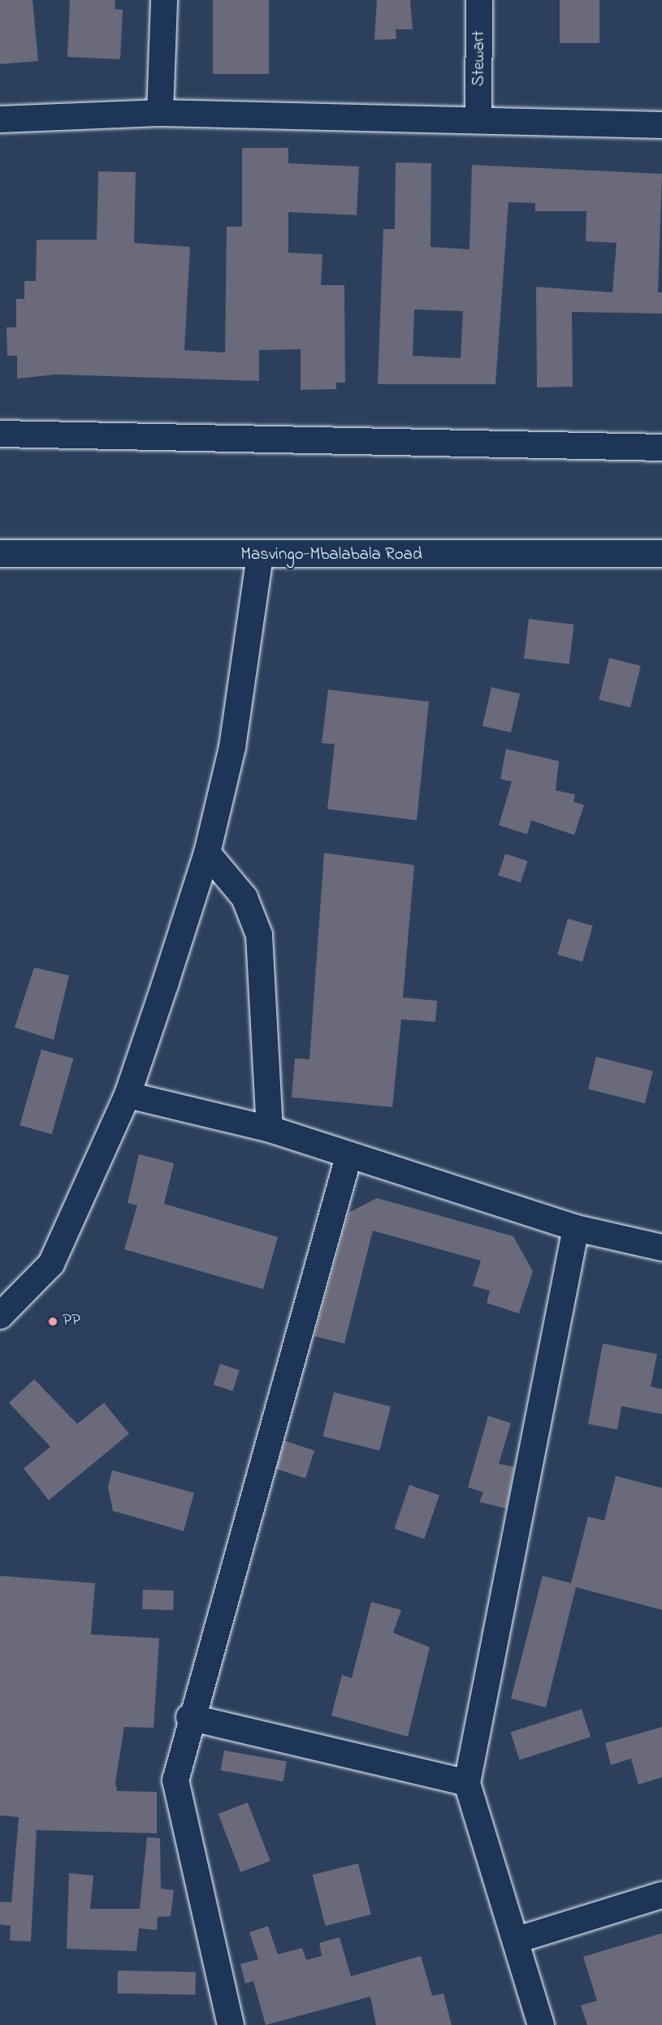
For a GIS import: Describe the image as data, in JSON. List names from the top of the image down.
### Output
{
  "streets": {
    "highway": ["Masvingo-Mbalabala Road"],
    "street": ["Stewart"]
  },
  "places": ["PP"]
}
